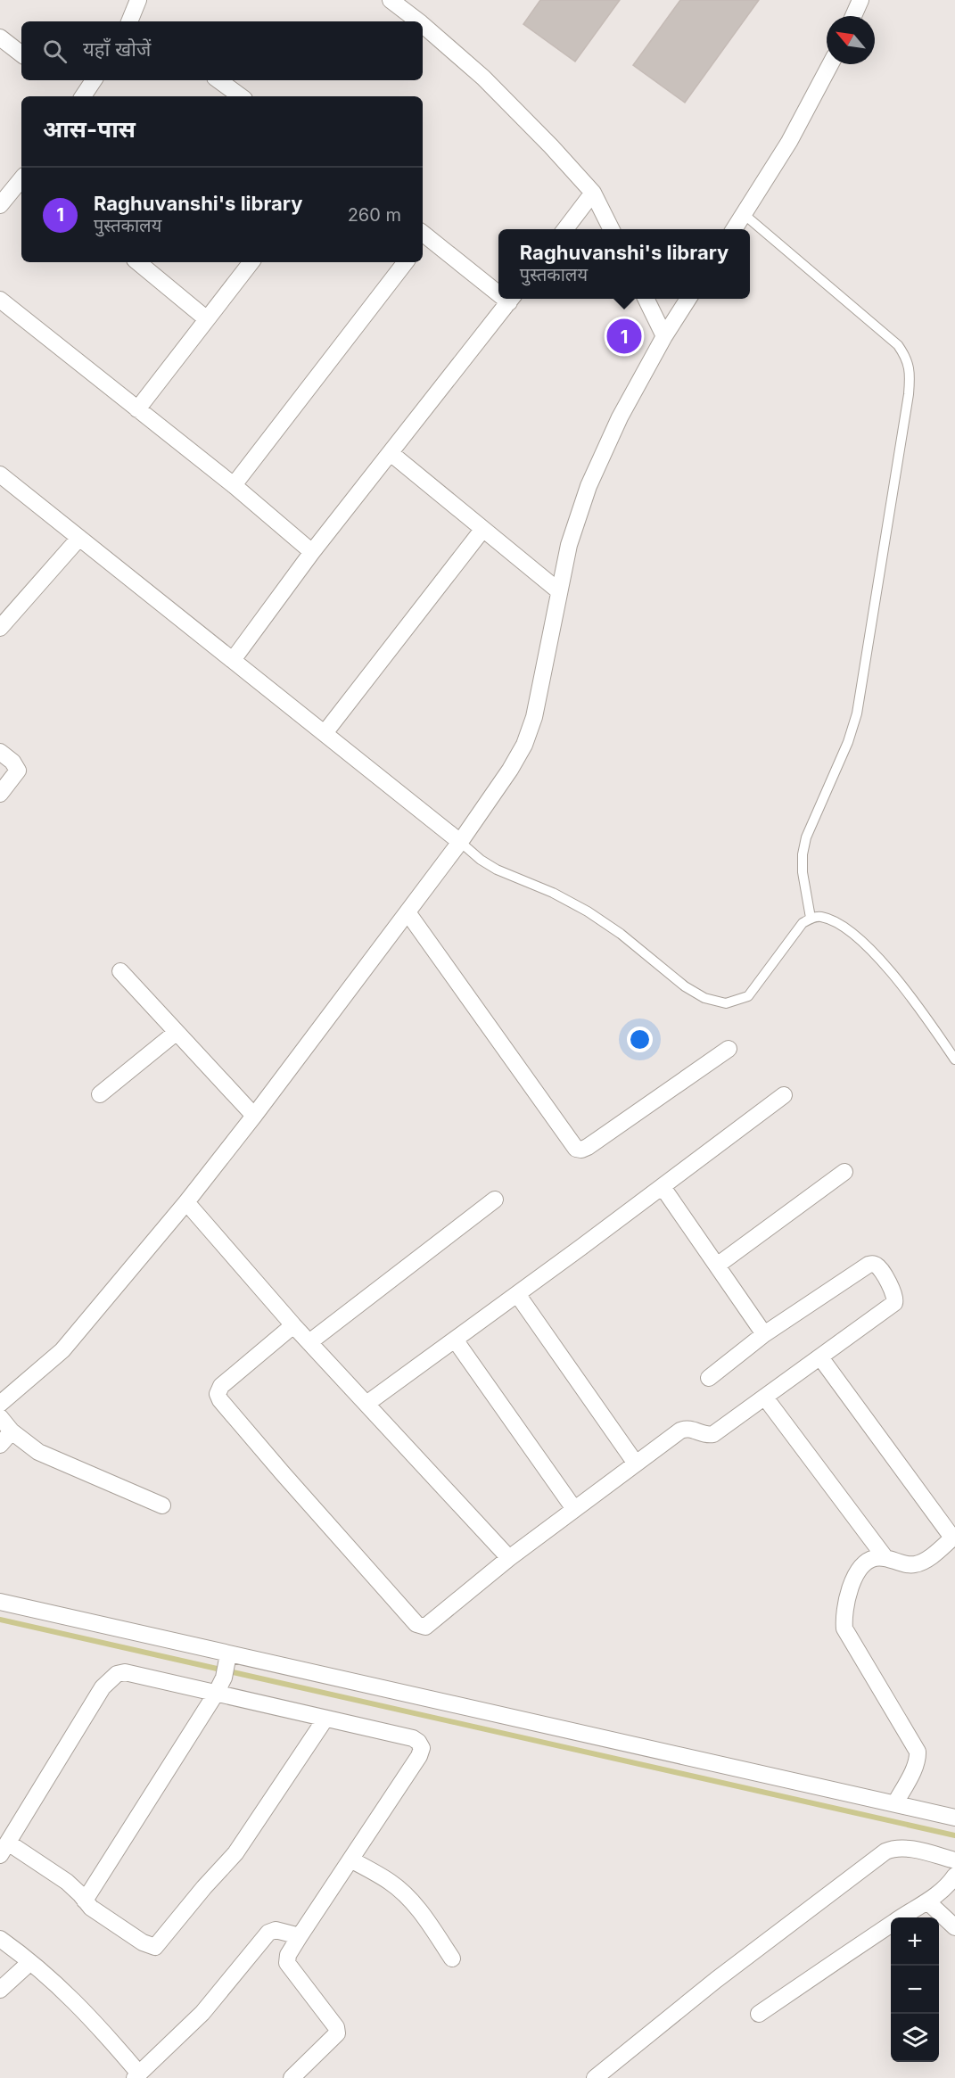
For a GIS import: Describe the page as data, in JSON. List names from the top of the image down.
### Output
{
  "north": "top left",
  "page": {
    "search": "यहाँ खोजें",
    "heading": "आस-पास",
    "list": [
      {
        "mark": "1",
        "name": "Raghuvanshi's library",
        "note": "पुस्तकालय",
        "value": "260 m"
      }
    ],
    "popup": ["Raghuvanshi's library", "पुस्तकालय"],
    "pins": "1",
    "map_buttons": ["+", "−"]
  }
}
